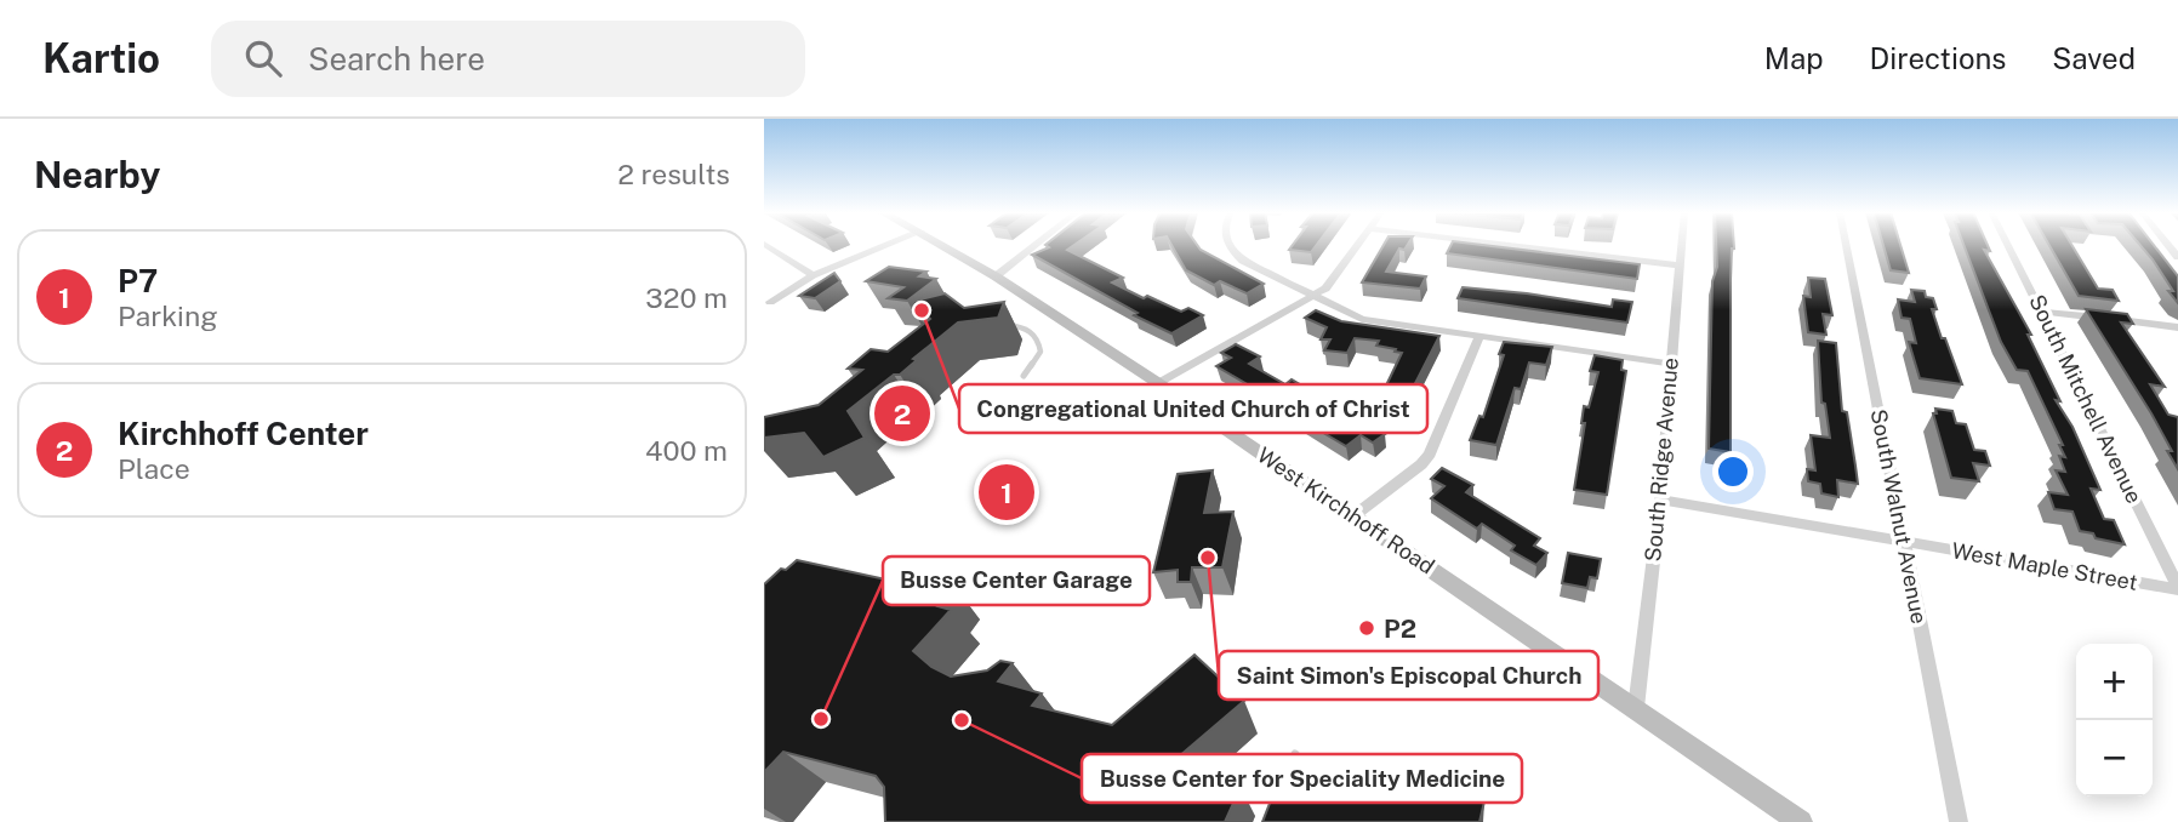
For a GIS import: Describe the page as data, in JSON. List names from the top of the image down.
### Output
{
  "streets": {
    "main road": ["West Kirchhoff Road"],
    "street": [
      "South Mitchell Avenue",
      "South Ridge Avenue",
      "South Walnut Avenue",
      "West Maple Street"
    ]
  },
  "crossings": [
    ["South Mitchell Avenue", "West Maple Street"],
    ["South Ridge Avenue", "West Kirchhoff Road"],
    ["South Ridge Avenue", "West Maple Street"],
    ["South Walnut Avenue", "West Maple Street"]
  ],
  "places": [
    "Congregational United Church of Christ",
    "Saint Simon's Episcopal Church",
    "P2",
    "Busse Center Garage",
    "Busse Center for Speciality Medicine"
  ],
  "page": {
    "header": "Kartio",
    "search": "Search here",
    "nav": ["Map", "Directions", "Saved"],
    "heading": ["Nearby", "2 results"],
    "list": [
      {
        "mark": "1",
        "name": "P7",
        "note": "Parking",
        "value": "320 m"
      },
      {
        "mark": "2",
        "name": "Kirchhoff Center",
        "note": "Place",
        "value": "400 m"
      }
    ],
    "pins": ["2", "1"],
    "map_buttons": ["+", "−"]
  }
}
